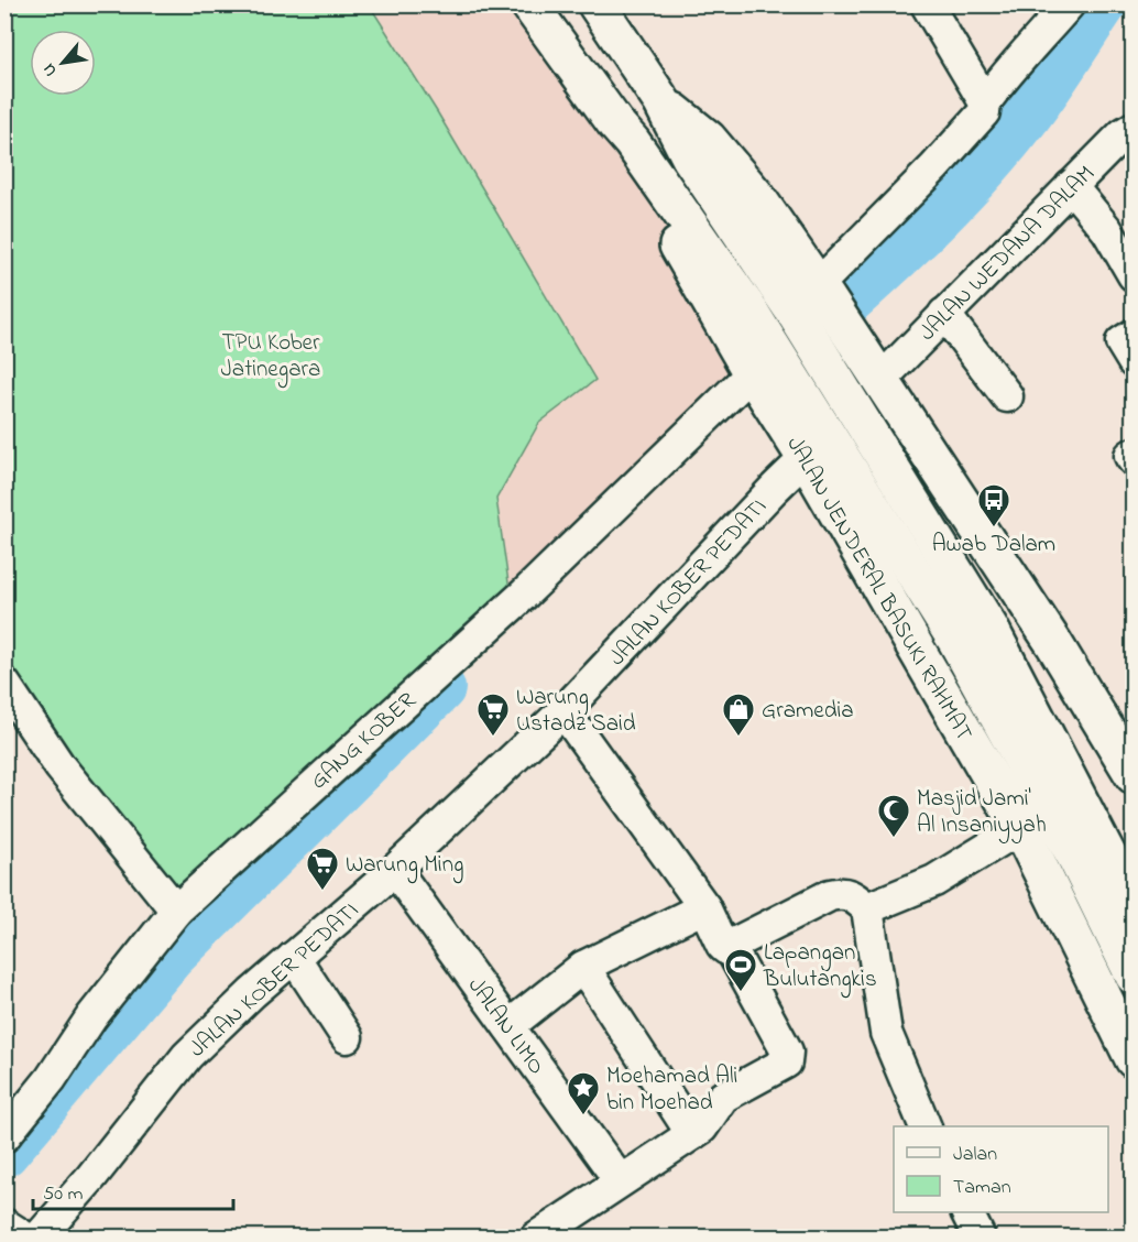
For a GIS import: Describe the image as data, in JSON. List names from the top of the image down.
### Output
{
  "streets": {
    "main road": ["JALAN JENDERAL BASUKI RAHMAT"],
    "street": [
      "JALAN WEDANA DALAM",
      "JALAN KOBER PEDATI",
      "GANG KOBER",
      "JALAN LIMO"
    ]
  },
  "crossings": [
    ["JALAN KOBER PEDATI", "JALAN JENDERAL BASUKI RAHMAT"],
    ["JALAN KOBER PEDATI", "JALAN LIMO"],
    ["JALAN JENDERAL BASUKI RAHMAT", "GANG KOBER"]
  ],
  "parks": ["TPU Kober Jatinegara"],
  "places": {
    "bus stop": ["Awab Dalam"],
    "supermarket": ["Warung Ustadz Said", "Warung Ming"],
    "shop": ["Gramedia"],
    "mosque": ["Masjid Jami' Al Insaniyyah"],
    "sports": ["Lapangan Bulutangkis"],
    "place": ["Moehamad Ali bin Moehad"]
  },
  "legend": ["Jalan", "Taman"],
  "scale_bar": "50 m",
  "north": "bottom left"
}
